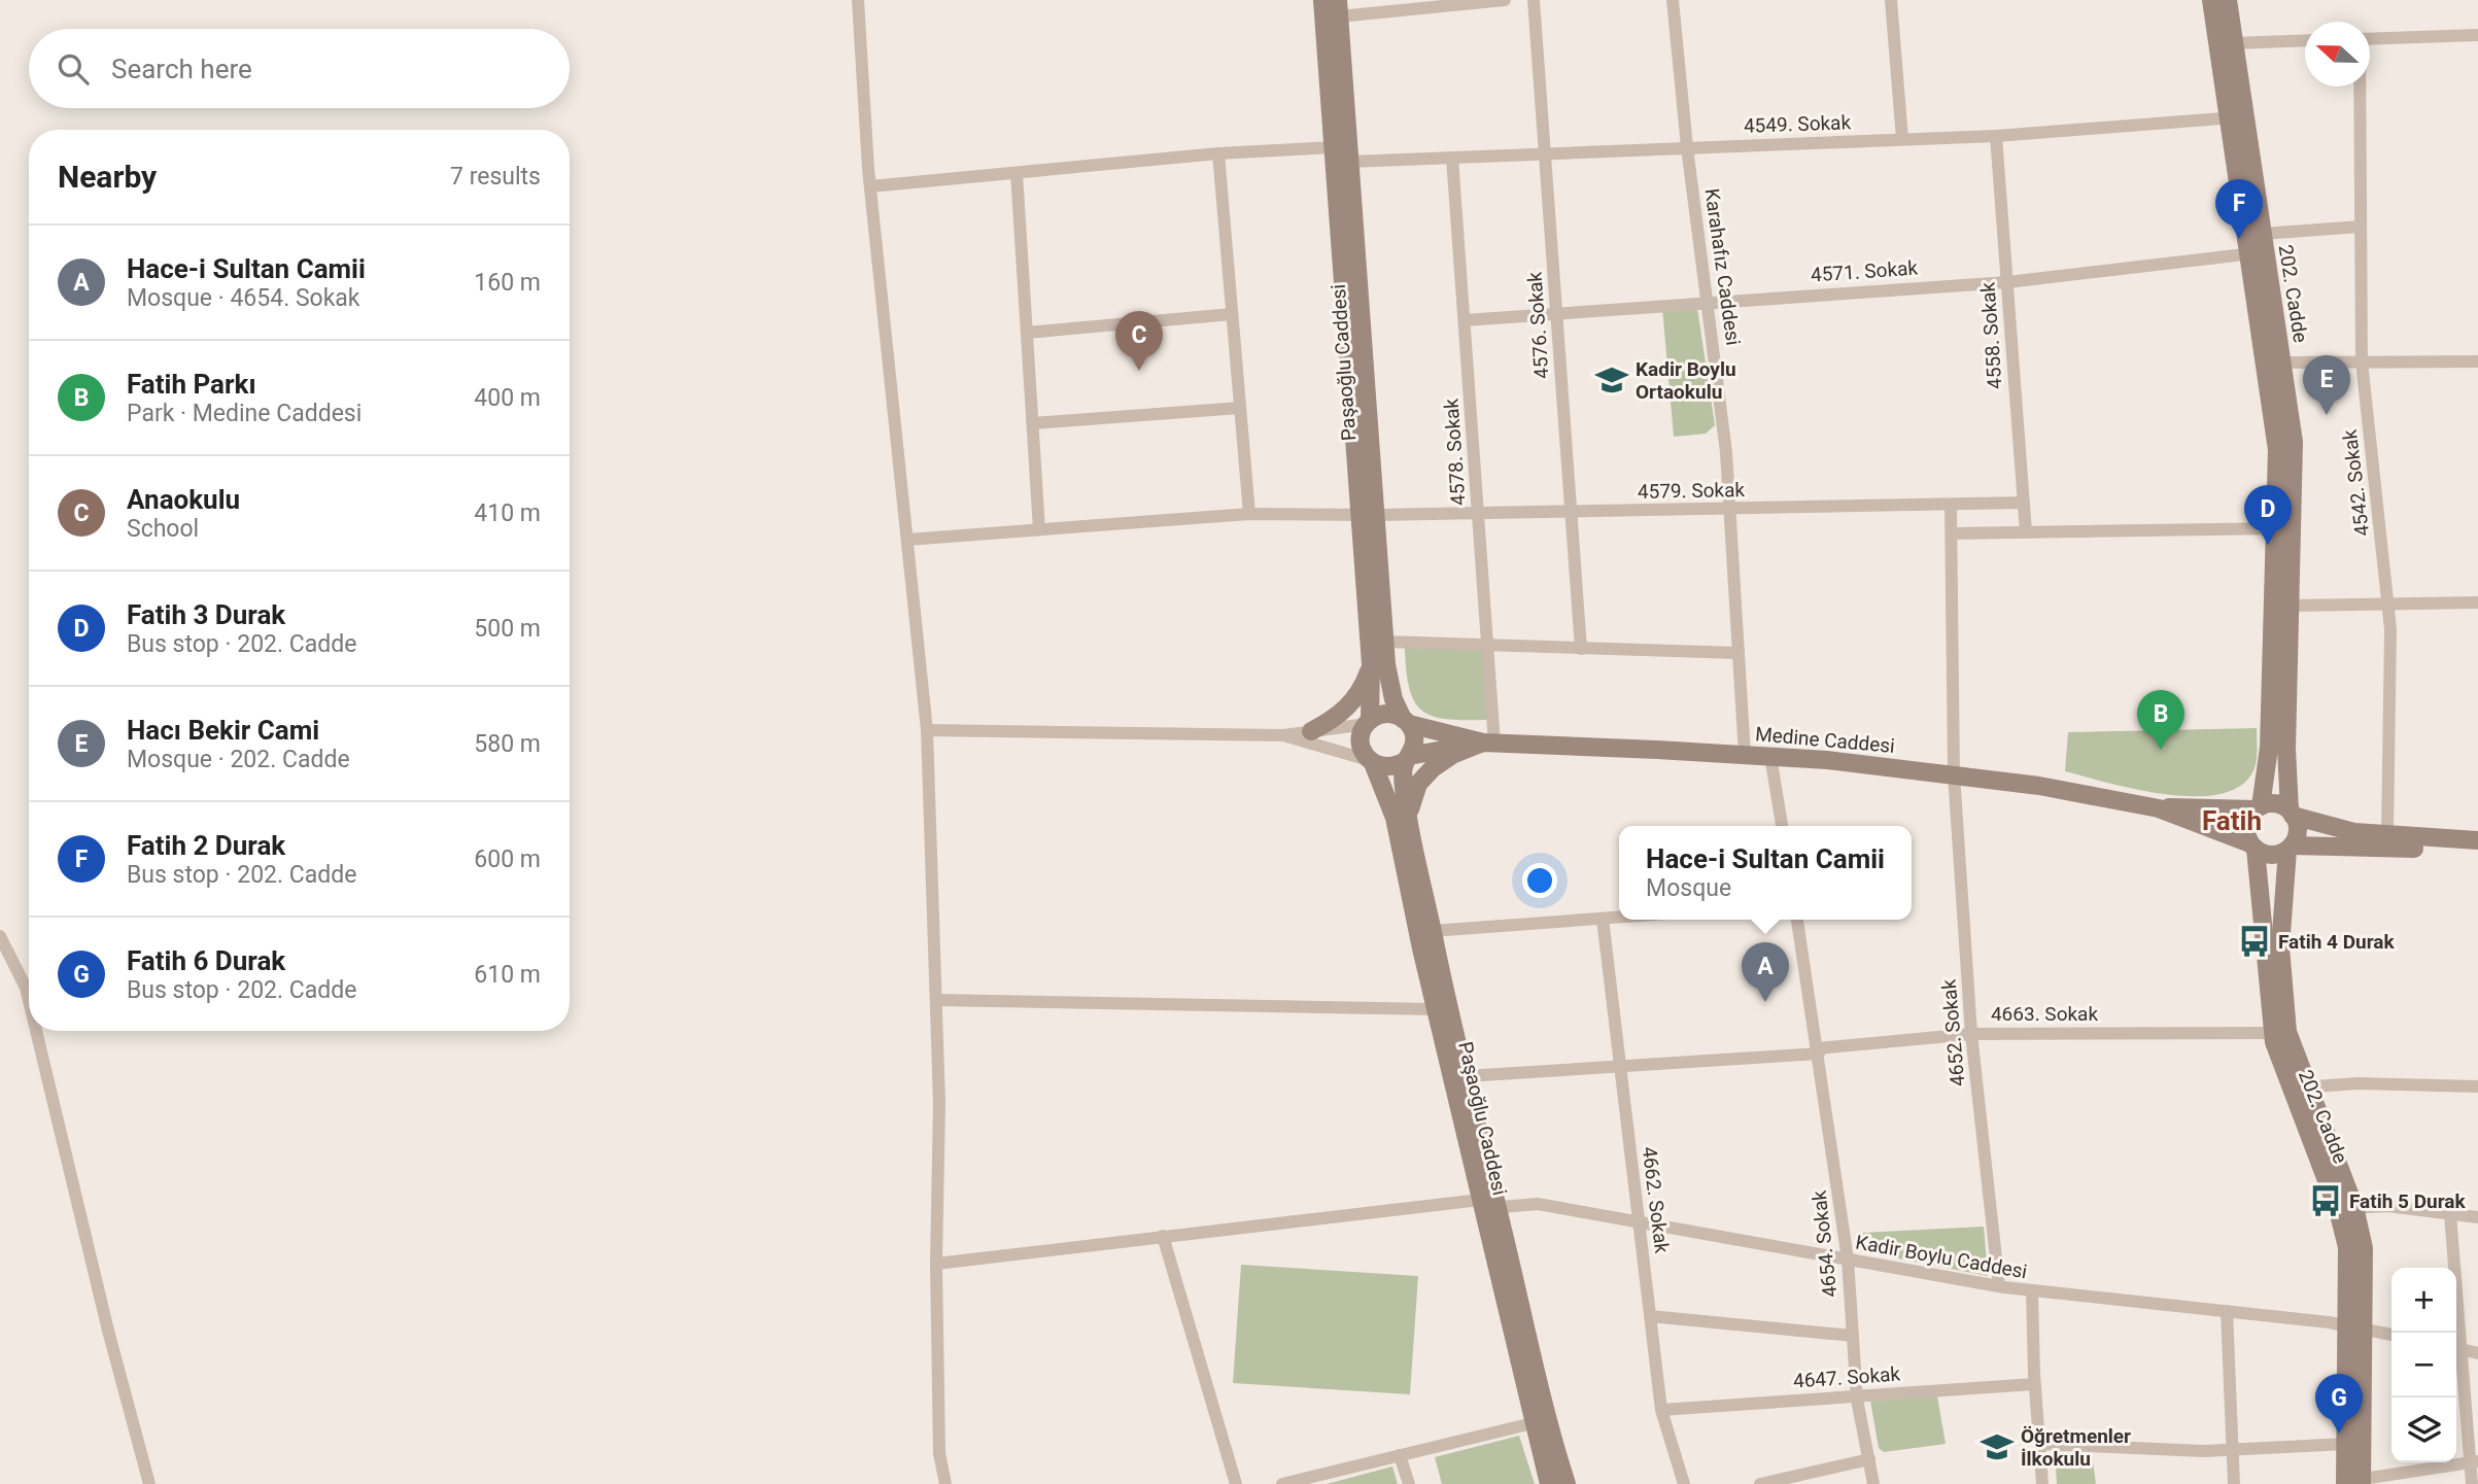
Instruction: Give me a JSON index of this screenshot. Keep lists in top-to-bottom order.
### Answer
{
  "streets": {
    "street": [
      "4549. Sokak",
      "Karahafız Caddesi",
      "4571. Sokak",
      "202. Cadde",
      "4576. Sokak",
      "4558. Sokak",
      "Paşaoğlu Caddesi",
      "4578. Sokak",
      "4542. Sokak",
      "4579. Sokak",
      "Medine Caddesi",
      "4663. Sokak",
      "4652. Sokak",
      "4662. Sokak",
      "4654. Sokak",
      "Kadir Boylu Caddesi",
      "4647. Sokak"
    ]
  },
  "crossings": [
    ["4549. Sokak", "Karahafız Caddesi"],
    ["4549. Sokak", "202. Cadde"],
    ["4549. Sokak", "4576. Sokak"],
    ["4549. Sokak", "4558. Sokak"],
    ["4549. Sokak", "Paşaoğlu Caddesi"],
    ["4549. Sokak", "4578. Sokak"],
    ["Karahafız Caddesi", "4571. Sokak"],
    ["Karahafız Caddesi", "4579. Sokak"],
    ["Karahafız Caddesi", "Medine Caddesi"],
    ["4571. Sokak", "202. Cadde"],
    ["4571. Sokak", "4576. Sokak"],
    ["4571. Sokak", "4558. Sokak"],
    ["4571. Sokak", "4578. Sokak"],
    ["4571. Sokak", "4542. Sokak"],
    ["202. Cadde", "Medine Caddesi"],
    ["202. Cadde", "4663. Sokak"],
    ["202. Cadde", "Kadir Boylu Caddesi"],
    ["4576. Sokak", "4579. Sokak"],
    ["4558. Sokak", "4579. Sokak"],
    ["Paşaoğlu Caddesi", "4579. Sokak"],
    ["Paşaoğlu Caddesi", "Medine Caddesi"],
    ["Paşaoğlu Caddesi", "4663. Sokak"],
    ["Paşaoğlu Caddesi", "Kadir Boylu Caddesi"],
    ["4578. Sokak", "4579. Sokak"],
    ["4578. Sokak", "Medine Caddesi"],
    ["4579. Sokak", "4652. Sokak"],
    ["Medine Caddesi", "4652. Sokak"],
    ["4663. Sokak", "4652. Sokak"],
    ["4663. Sokak", "4662. Sokak"],
    ["4663. Sokak", "4654. Sokak"],
    ["4652. Sokak", "Kadir Boylu Caddesi"],
    ["4662. Sokak", "Kadir Boylu Caddesi"],
    ["4662. Sokak", "4647. Sokak"],
    ["4654. Sokak", "Kadir Boylu Caddesi"],
    ["4654. Sokak", "4647. Sokak"]
  ],
  "districts": ["Fatih"],
  "places": {
    "school or university": ["Kadir Boylu Ortaokulu", "Öğretmenler İlkokulu"],
    "bus stop": ["Fatih 4 Durak", "Fatih 5 Durak"]
  },
  "north": "left",
  "page": {
    "search": "Search here",
    "heading": ["Nearby", "7 results"],
    "pins": [
      "F",
      "C",
      "E",
      "D",
      "B",
      "A",
      "G"
    ],
    "list": [
      {
        "mark": "A",
        "name": "Hace-i Sultan Camii",
        "note": "Mosque · 4654. Sokak",
        "value": "160 m"
      },
      {
        "mark": "B",
        "name": "Fatih Parkı",
        "note": "Park · Medine Caddesi",
        "value": "400 m"
      },
      {
        "mark": "C",
        "name": "Anaokulu",
        "note": "School",
        "value": "410 m"
      },
      {
        "mark": "D",
        "name": "Fatih 3 Durak",
        "note": "Bus stop · 202. Cadde",
        "value": "500 m"
      },
      {
        "mark": "E",
        "name": "Hacı Bekir Cami",
        "note": "Mosque · 202. Cadde",
        "value": "580 m"
      },
      {
        "mark": "F",
        "name": "Fatih 2 Durak",
        "note": "Bus stop · 202. Cadde",
        "value": "600 m"
      },
      {
        "mark": "G",
        "name": "Fatih 6 Durak",
        "note": "Bus stop · 202. Cadde",
        "value": "610 m"
      }
    ],
    "popup": ["Hace-i Sultan Camii", "Mosque"],
    "map_buttons": ["+", "−"]
  }
}
